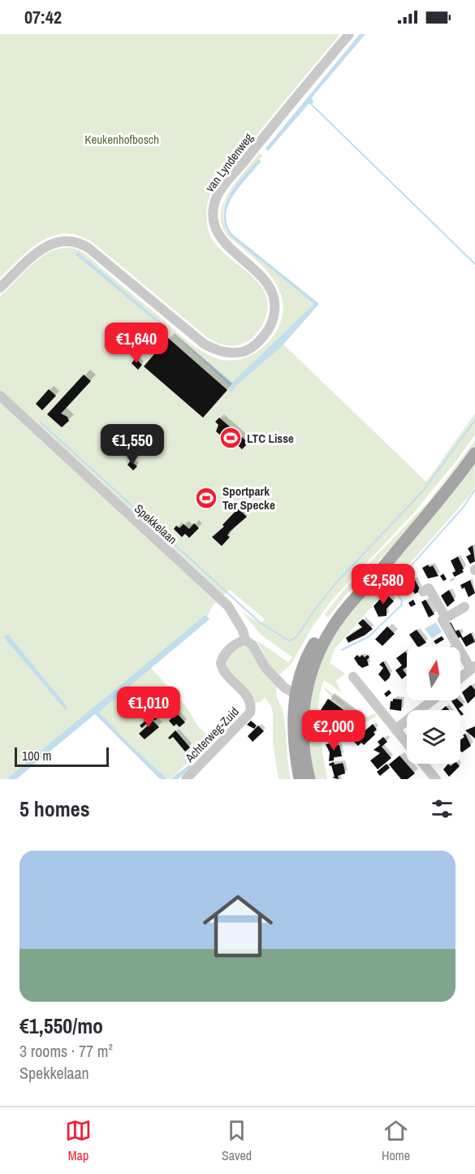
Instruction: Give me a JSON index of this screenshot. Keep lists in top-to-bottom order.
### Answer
{
  "streets": {
    "street": ["van Lyndenweg", "Spekkelaan", "Achterweg-Zuid"]
  },
  "crossings": [
    ["Spekkelaan", "Achterweg-Zuid"]
  ],
  "parks": ["Keukenhofbosch"],
  "places": {
    "sports": ["LTC Lisse", "Sportpark Ter Specke"]
  },
  "scale_bar": "100 m",
  "north": "top",
  "page": {
    "status": "07:42",
    "price": [
      "€1,640",
      "€1,550",
      "€2,580",
      "€1,010",
      "€2,000"
    ],
    "scale": "100 m",
    "heading": "5 homes",
    "list": [
      {
        "name": "€1,550/mo",
        "note": "3 rooms · 77 m² · Spekkelaan"
      }
    ],
    "tabs": ["Map", "Saved", "Home"]
  }
}
